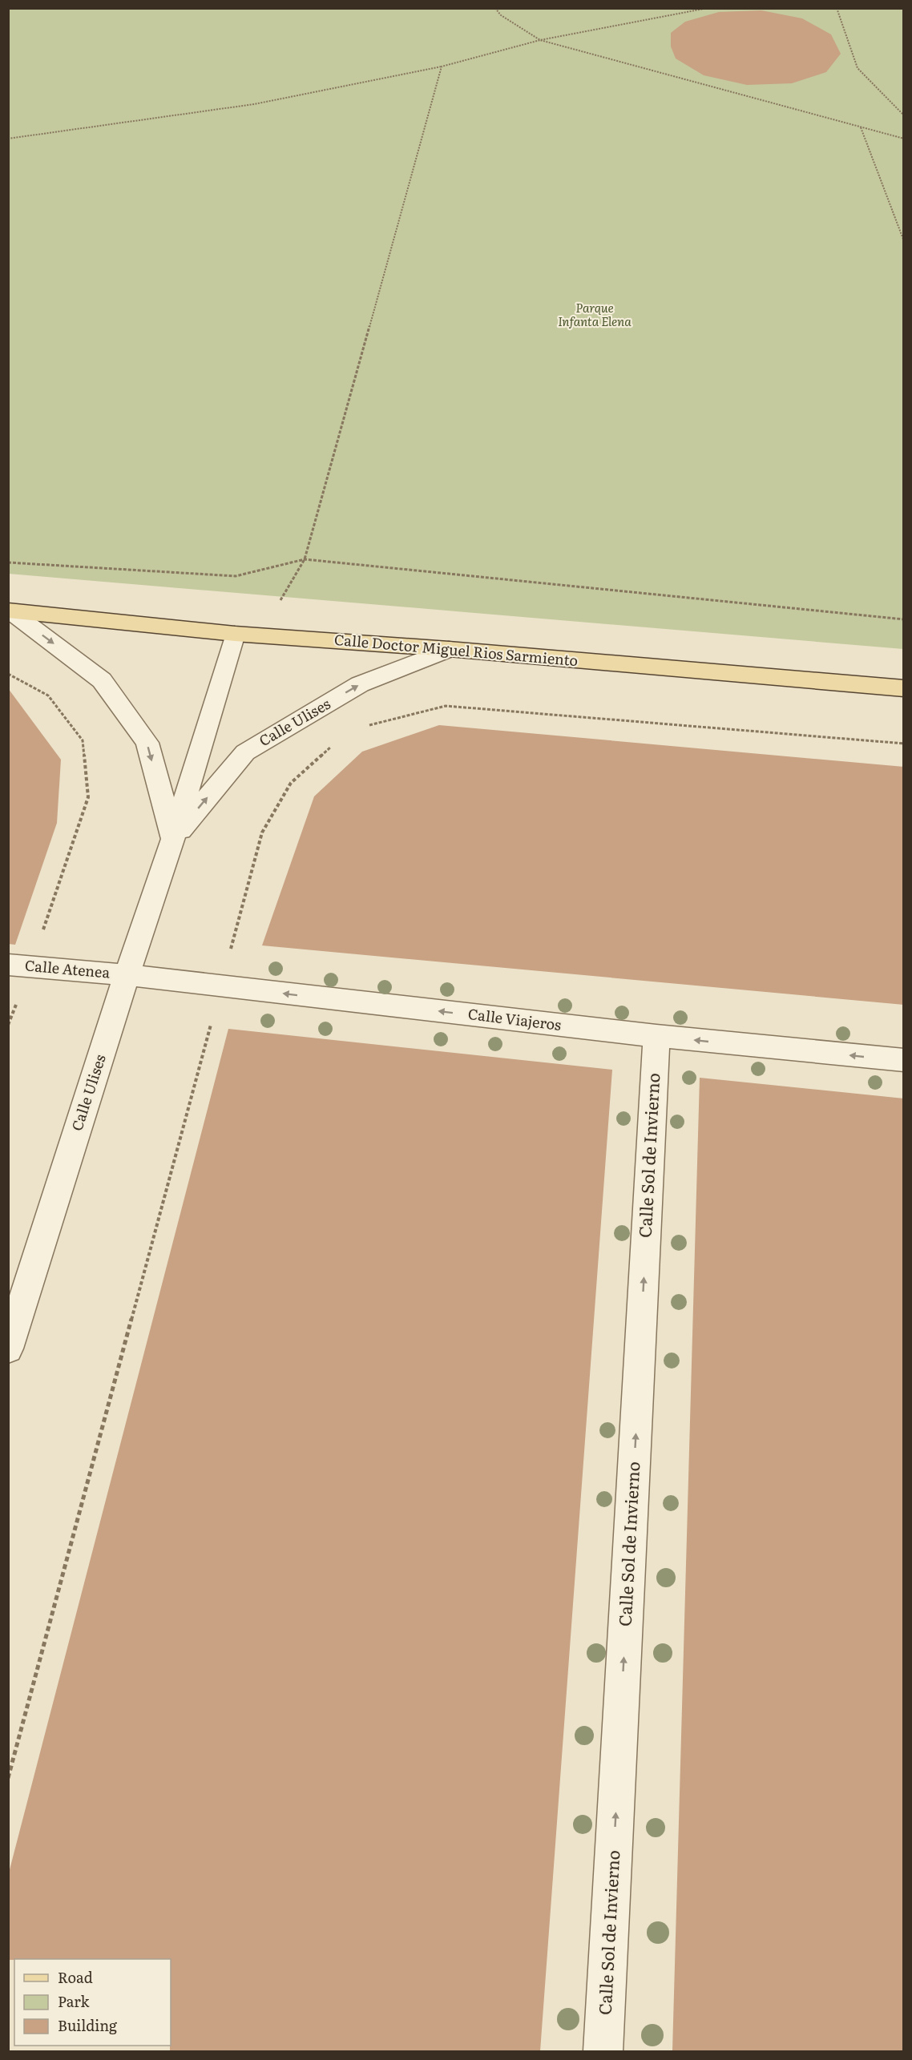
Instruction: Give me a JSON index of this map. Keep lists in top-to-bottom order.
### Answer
{
  "streets": {
    "main road": ["Calle Doctor Miguel Rios Sarmiento"],
    "street": [
      "Calle Ulises",
      "Calle Atenea",
      "Calle Viajeros",
      "Calle Sol de Invierno"
    ]
  },
  "crossings": [
    ["Calle Doctor Miguel Rios Sarmiento", "Calle Ulises"],
    ["Calle Ulises", "Calle Atenea"],
    ["Calle Ulises", "Calle Viajeros"],
    ["Calle Atenea", "Calle Viajeros"],
    ["Calle Viajeros", "Calle Sol de Invierno"]
  ],
  "one_way": ["Calle Viajeros", "Calle Sol de Invierno"],
  "parks": ["Parque Infanta Elena"],
  "legend": ["Road", "Park", "Building"]
}
